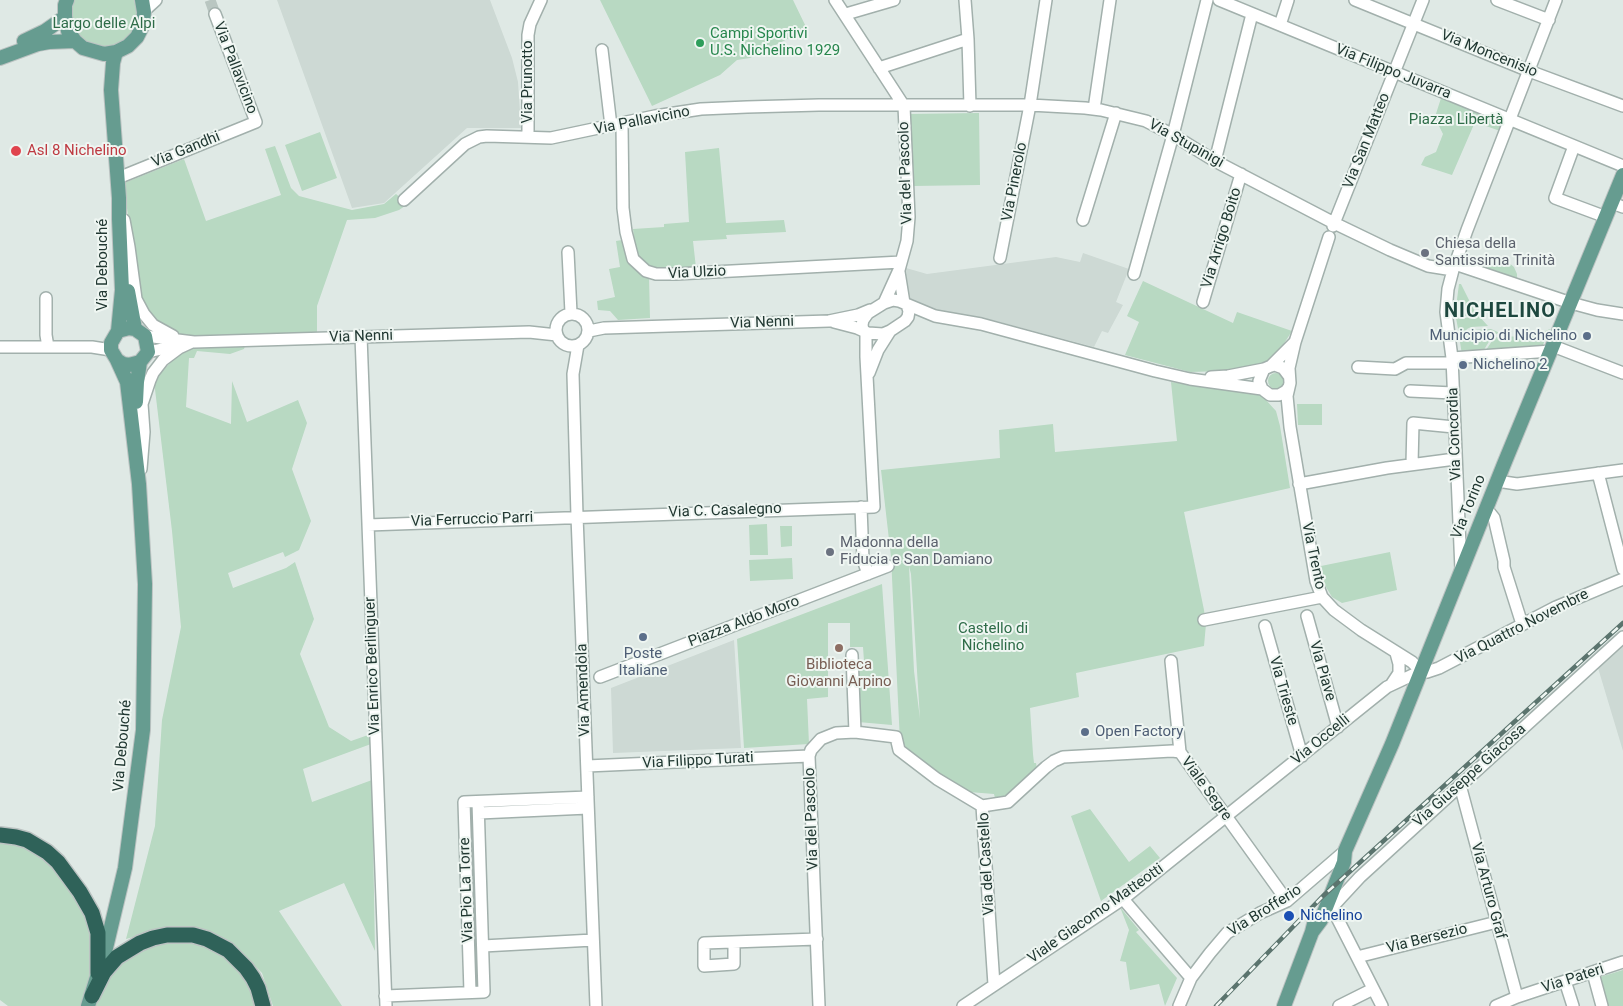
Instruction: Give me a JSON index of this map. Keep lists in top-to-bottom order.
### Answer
{
  "streets": {
    "main road": ["Via Debouché", "Via Torino"],
    "street": [
      "Via Moncenisio",
      "Via Pallavicino",
      "Via Filippo Juvarra",
      "Via Prunotto",
      "Via San Matteo",
      "Via Stupinigi",
      "Via Gandhi",
      "Via del Pascolo",
      "Via Pinerolo",
      "Via Arrigo Boito",
      "Via Ulzio",
      "Via Nenni",
      "Via Concordia",
      "Via C. Casalegno",
      "Via Ferruccio Parri",
      "Via Trento",
      "Piazza Aldo Moro",
      "Via Quattro Novembre",
      "Via Enrico Berlinguer",
      "Via Piave",
      "Via Amendola",
      "Via Trieste",
      "Via Occelli",
      "Via Filippo Turati",
      "Via Giuseppe Giacosa",
      "Viale Segre",
      "Via del Castello",
      "Via Pio La Torre",
      "Via Arturo Graf",
      "Via Brofferio",
      "Viale Giacomo Matteotti",
      "Via Bersezio",
      "Via Pateri"
    ]
  },
  "crossings": [
    ["Via Moncenisio", "Via San Matteo"],
    ["Via Moncenisio", "Via Concordia"],
    ["Via Pallavicino", "Via Prunotto"],
    ["Via Pallavicino", "Via Stupinigi"],
    ["Via Pallavicino", "Via Gandhi"],
    ["Via Pallavicino", "Via del Pascolo"],
    ["Via Pallavicino", "Via Ulzio"],
    ["Via Filippo Juvarra", "Via San Matteo"],
    ["Via Filippo Juvarra", "Via Concordia"],
    ["Via San Matteo", "Via Stupinigi"],
    ["Via San Matteo", "Via Trento"],
    ["Via Stupinigi", "Via del Pascolo"],
    ["Via Stupinigi", "Via Pinerolo"],
    ["Via Stupinigi", "Via Arrigo Boito"],
    ["Via Stupinigi", "Via Concordia"],
    ["Via Stupinigi", "Via Torino"],
    ["Via Gandhi", "Via Debouché"],
    ["Via del Pascolo", "Via Ulzio"],
    ["Via del Pascolo", "Via Nenni"],
    ["Via del Pascolo", "Via Filippo Turati"],
    ["Via del Pascolo", "Via del Castello"],
    ["Via Debouché", "Via Nenni"],
    ["Via Nenni", "Via Enrico Berlinguer"],
    ["Via Nenni", "Via Amendola"],
    ["Via Concordia", "Via Torino"],
    ["Via Torino", "Via Trento"],
    ["Via Torino", "Via Quattro Novembre"],
    ["Via Torino", "Via Occelli"],
    ["Via Torino", "Via Giuseppe Giacosa"],
    ["Via Torino", "Via Brofferio"],
    ["Via C. Casalegno", "Via Ferruccio Parri"],
    ["Via C. Casalegno", "Via Amendola"],
    ["Via Ferruccio Parri", "Via Enrico Berlinguer"],
    ["Via Ferruccio Parri", "Via Amendola"],
    ["Via Trento", "Via Quattro Novembre"],
    ["Via Trento", "Via Occelli"],
    ["Via Quattro Novembre", "Via Occelli"],
    ["Via Enrico Berlinguer", "Via Pio La Torre"],
    ["Via Piave", "Via Occelli"],
    ["Via Amendola", "Via Filippo Turati"],
    ["Via Amendola", "Via Pio La Torre"],
    ["Via Trieste", "Via Occelli"],
    ["Via Occelli", "Viale Segre"],
    ["Via Occelli", "Viale Giacomo Matteotti"],
    ["Via Giuseppe Giacosa", "Via Arturo Graf"],
    ["Viale Segre", "Via del Castello"],
    ["Viale Segre", "Via Brofferio"],
    ["Viale Segre", "Viale Giacomo Matteotti"],
    ["Via del Castello", "Viale Giacomo Matteotti"],
    ["Via Arturo Graf", "Via Bersezio"],
    ["Via Arturo Graf", "Via Pateri"]
  ],
  "districts": ["NICHELINO"],
  "parks": ["Largo delle Alpi", "Piazza Libertà", "Castello di Nichelino"],
  "places": [
    "Campi Sportivi U.S. Nichelino 1929",
    "Asl 8 Nichelino",
    "Chiesa della Santissima Trinità",
    "Municipio di Nichelino",
    "Nichelino 2",
    "Madonna della Fiducia e San Damiano",
    "Poste Italiane",
    "Biblioteca Giovanni Arpino",
    "Open Factory",
    "Nichelino"
  ]
}
